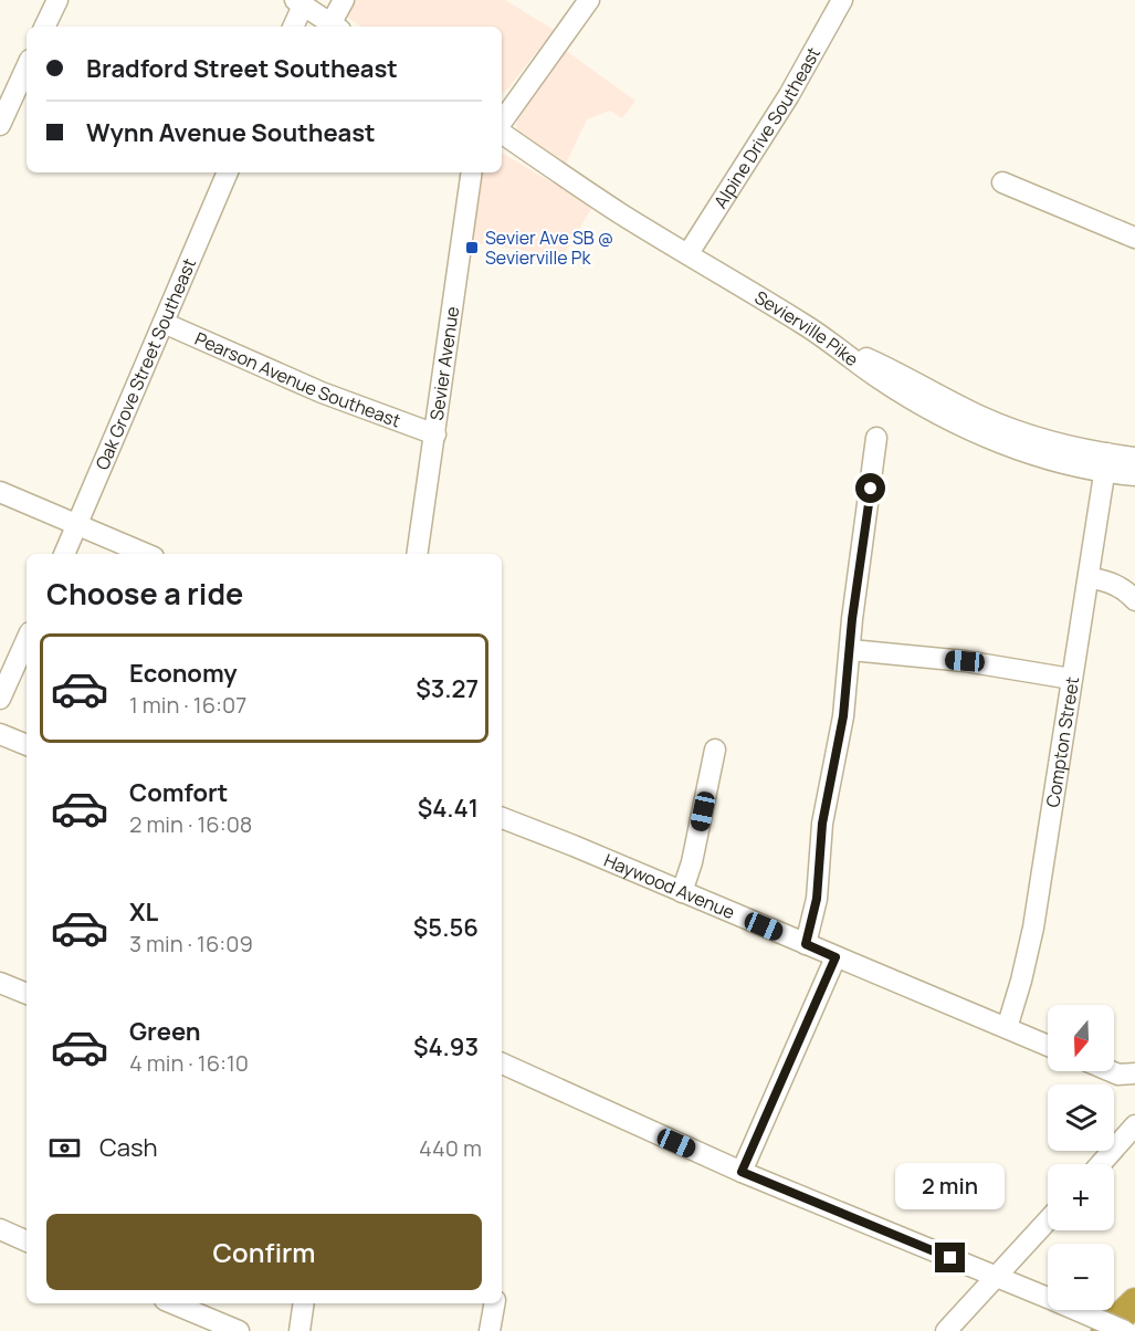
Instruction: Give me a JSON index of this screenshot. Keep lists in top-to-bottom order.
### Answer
{
  "streets": {
    "street": [
      "Alpine Drive Southeast",
      "Sevierville Pike",
      "Oak Grove Street Southeast",
      "Sevier Avenue",
      "Pearson Avenue Southeast",
      "Compton Street",
      "Haywood Avenue"
    ]
  },
  "crossings": [
    ["Alpine Drive Southeast", "Sevierville Pike"],
    ["Sevierville Pike", "Compton Street"],
    ["Oak Grove Street Southeast", "Pearson Avenue Southeast"],
    ["Sevier Avenue", "Pearson Avenue Southeast"],
    ["Compton Street", "Haywood Avenue"]
  ],
  "places": {
    "transit": ["Sevier Ave SB @ Sevierville Pk"]
  },
  "north": "bottom",
  "page": {
    "banner": ["Bradford Street Southeast", "Wynn Avenue Southeast"],
    "heading": "Choose a ride",
    "list": [
      {
        "name": "Economy",
        "note": "1 min · 16:07",
        "value": "$3.27"
      },
      {
        "name": "Comfort",
        "note": "2 min · 16:08",
        "value": "$4.41"
      },
      {
        "name": "XL",
        "note": "3 min · 16:09",
        "value": "$5.56"
      },
      {
        "name": "Green",
        "note": "4 min · 16:10",
        "value": "$4.93"
      }
    ],
    "map_buttons": ["+", "−"],
    "pay": ["Cash", "440 m"],
    "bubble": "2 min",
    "buttons": "Confirm"
  }
}
